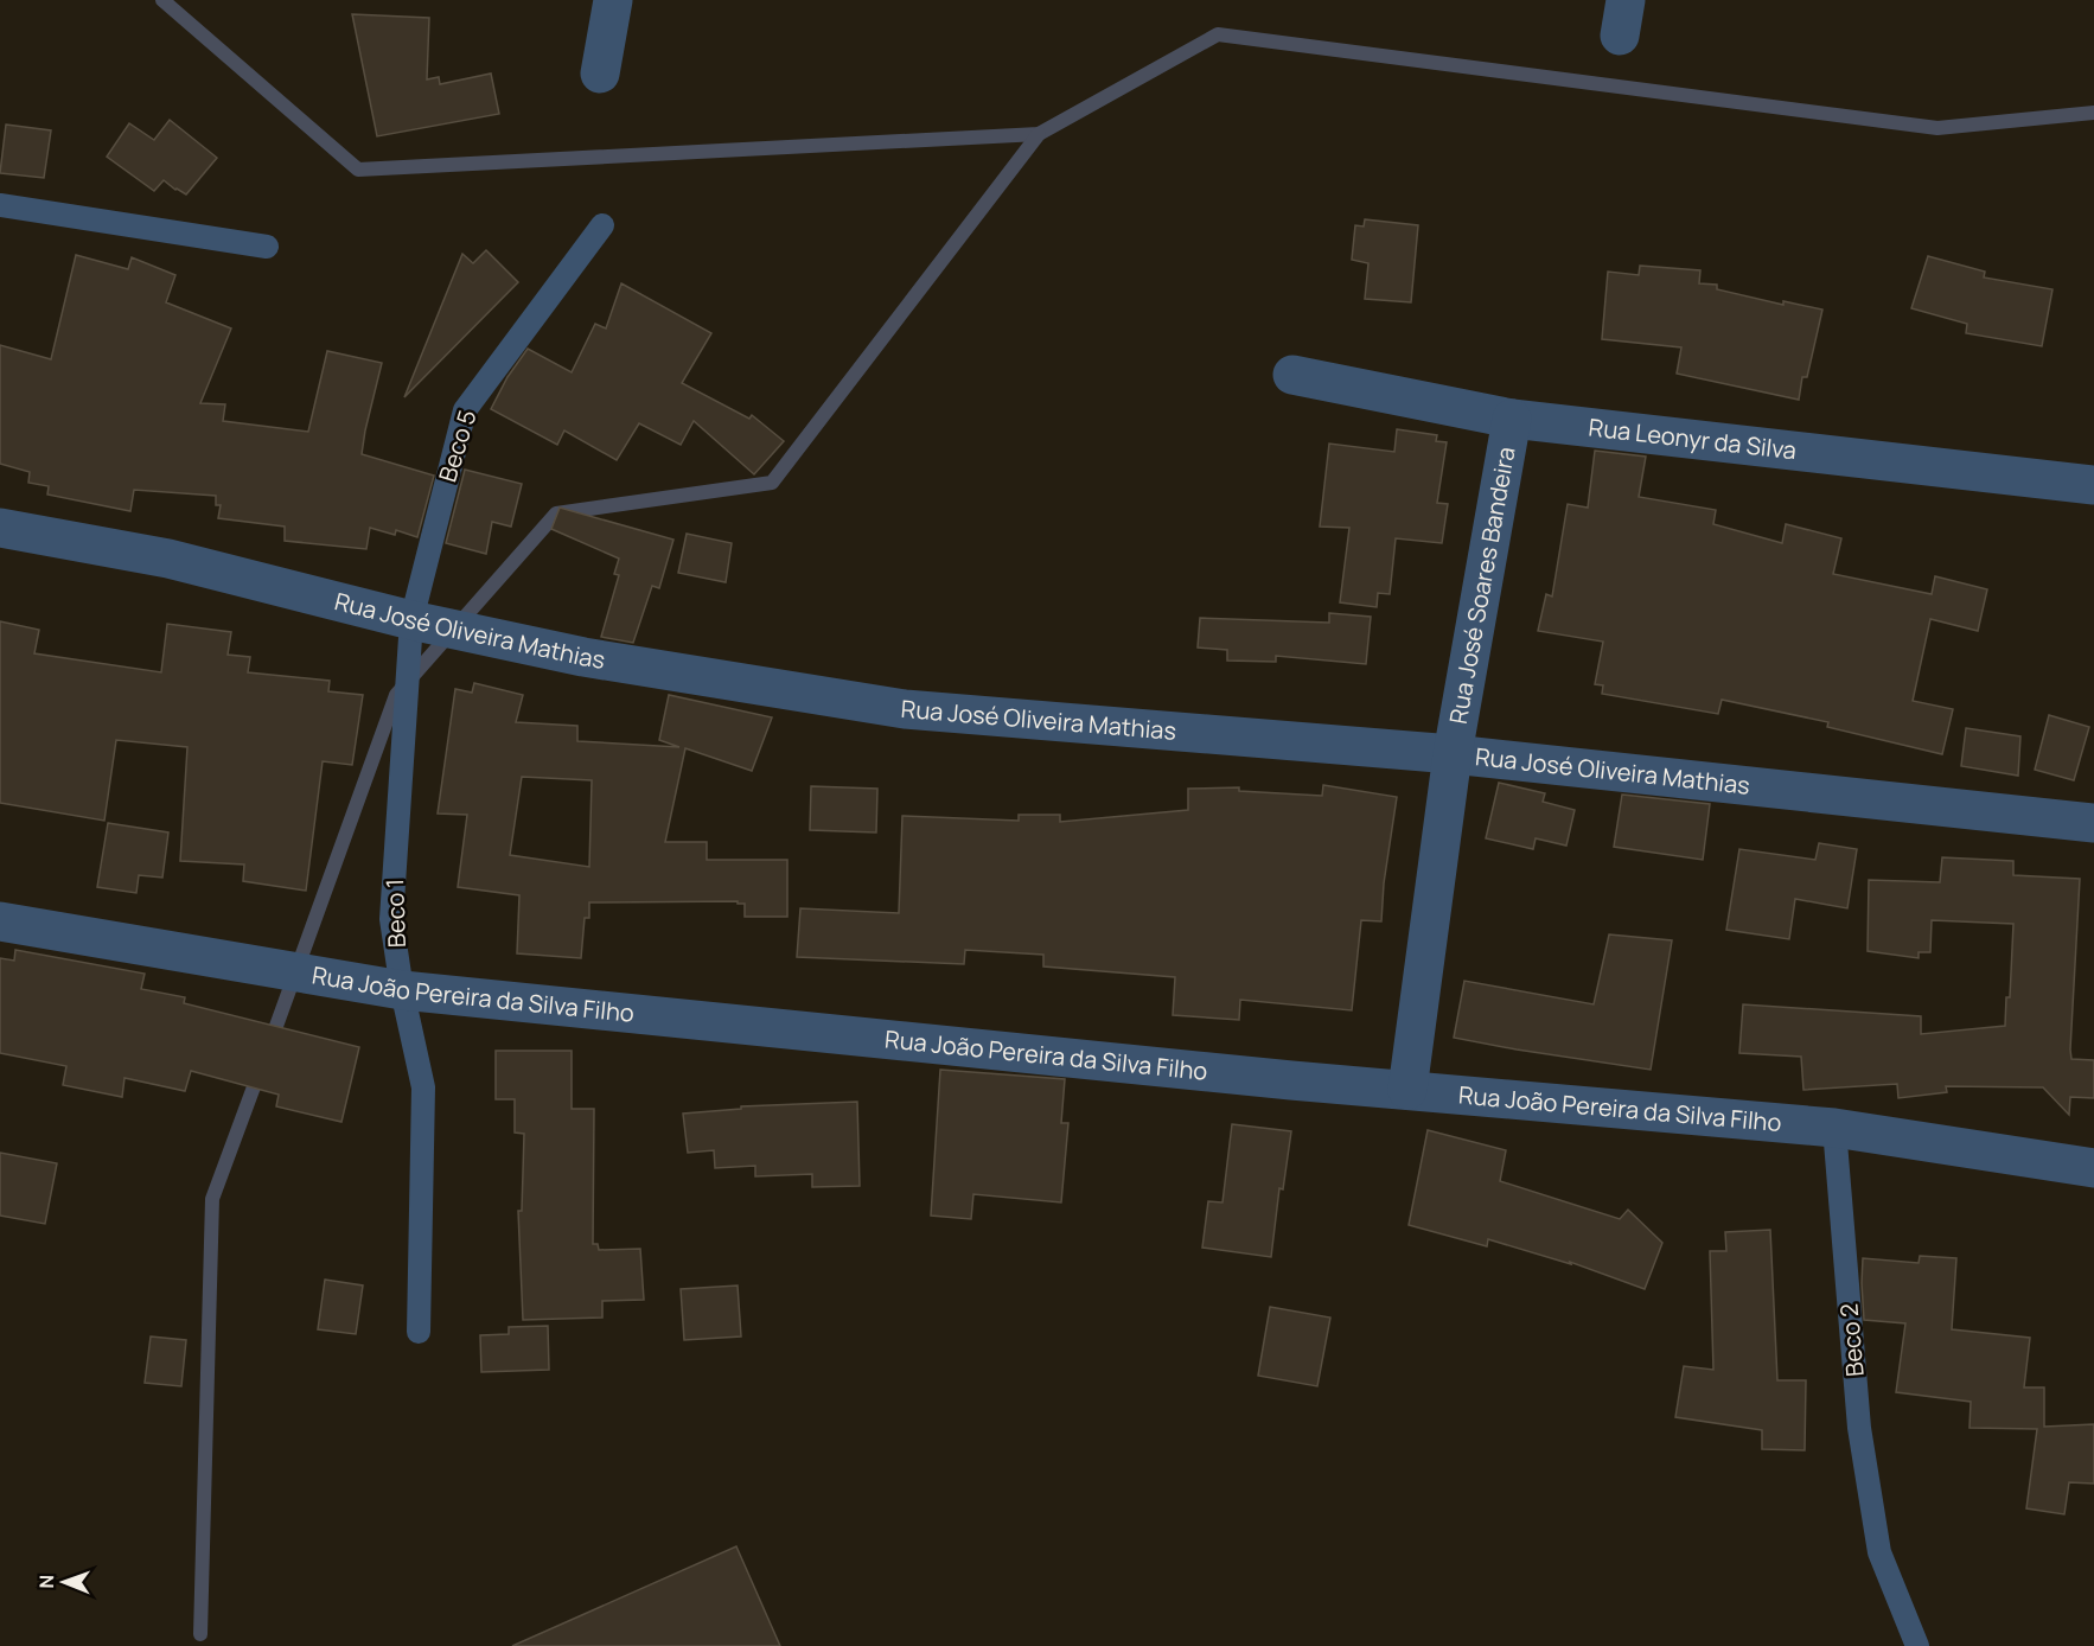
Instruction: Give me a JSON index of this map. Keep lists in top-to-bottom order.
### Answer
{
  "streets": {
    "street": [
      "Rua Leonyr da Silva",
      "Rua José Soares Bandeira",
      "Rua José Oliveira Mathias",
      "Rua João Pereira da Silva Filho"
    ],
    "lane": ["Beco 5", "Beco 1", "Beco 2"]
  },
  "crossings": [
    ["Rua Leonyr da Silva", "Rua José Soares Bandeira"],
    ["Beco 5", "Rua José Oliveira Mathias"],
    ["Beco 5", "Beco 1"],
    ["Rua José Soares Bandeira", "Rua José Oliveira Mathias"],
    ["Rua José Soares Bandeira", "Rua João Pereira da Silva Filho"],
    ["Rua José Oliveira Mathias", "Beco 1"],
    ["Beco 1", "Rua João Pereira da Silva Filho"],
    ["Rua João Pereira da Silva Filho", "Beco 2"]
  ],
  "north": "left"
}
